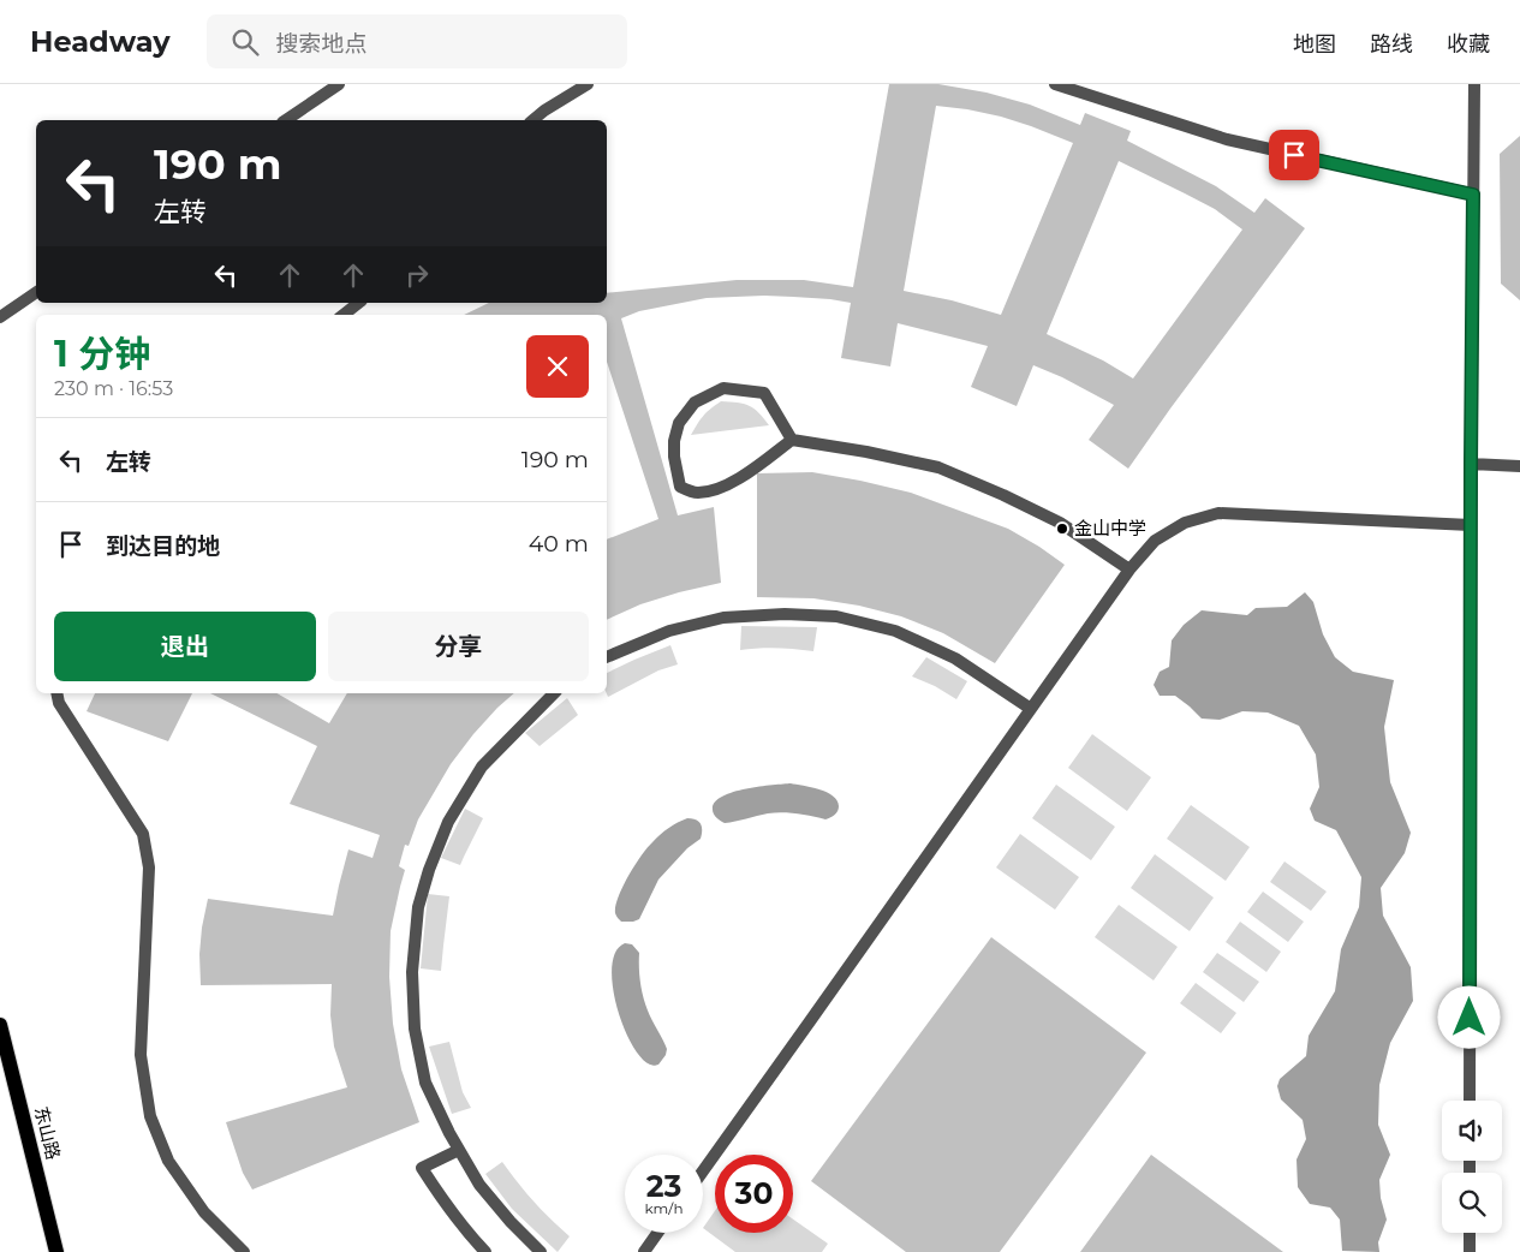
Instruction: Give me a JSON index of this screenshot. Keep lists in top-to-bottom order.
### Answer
{
  "streets": {
    "main road": ["东山路"]
  },
  "places": ["金山中学"],
  "page": {
    "header": "Headway",
    "search": "搜索地点",
    "nav": ["地图", "路线", "收藏"],
    "turn": ["190 m", "左转"],
    "heading": ["1 分钟", "230 m · 16:53"],
    "list": [
      {
        "name": "左转",
        "value": "190 m"
      },
      {
        "name": "到达目的地",
        "value": "40 m"
      }
    ],
    "buttons": ["退出", "分享"],
    "speed": "23 km/h",
    "limit": "30"
  }
}
